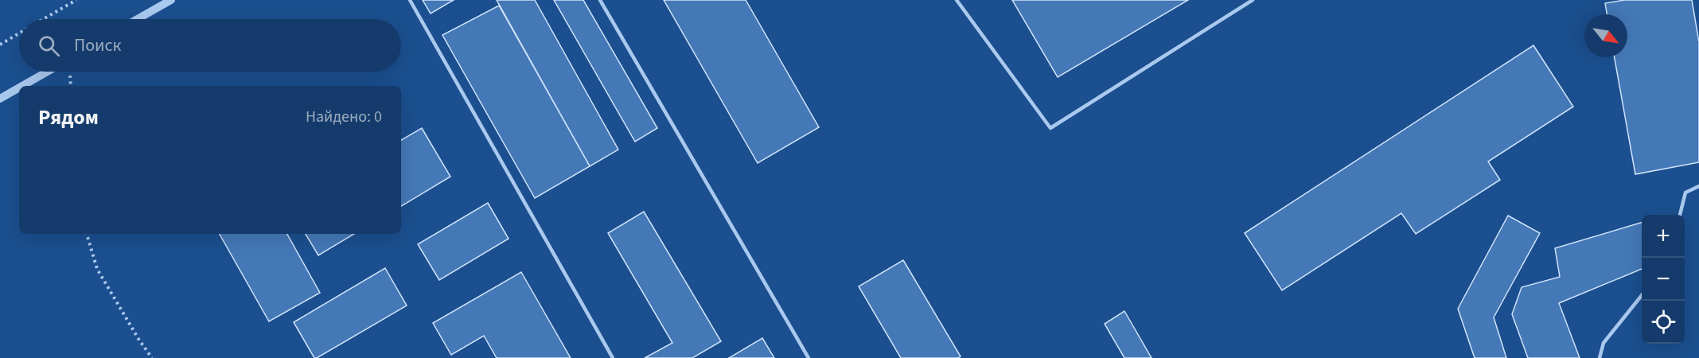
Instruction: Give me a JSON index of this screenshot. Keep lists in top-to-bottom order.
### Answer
{
  "north": "bottom right",
  "page": {
    "search": "Поиск",
    "heading": ["Рядом", "Найдено: 0"],
    "map_buttons": ["+", "−"]
  }
}
